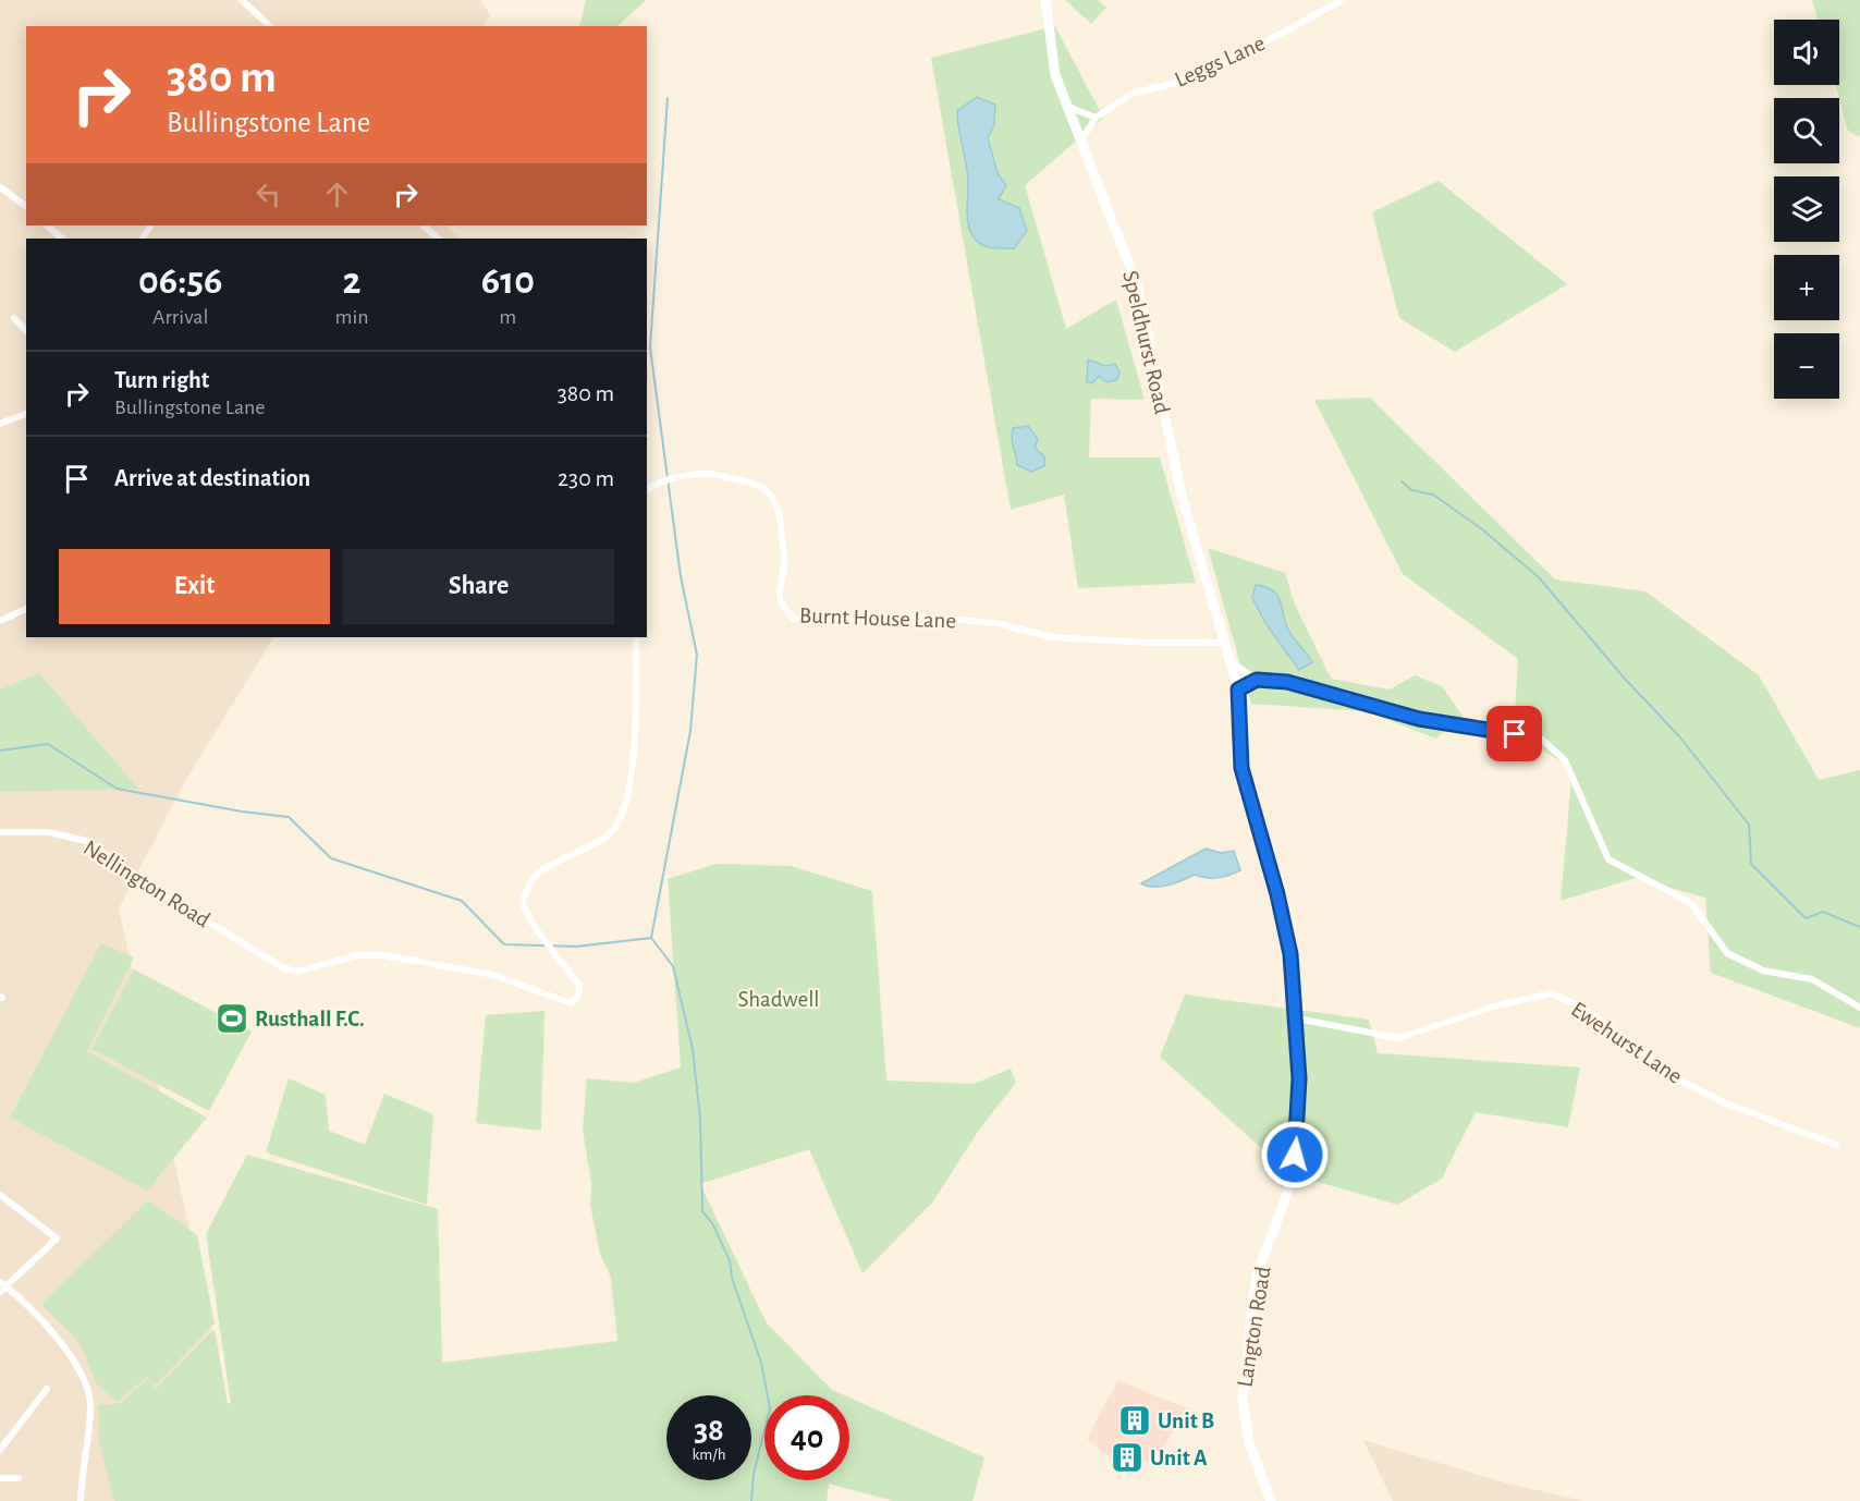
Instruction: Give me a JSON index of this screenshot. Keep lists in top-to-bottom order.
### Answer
{
  "streets": {
    "street": [
      "Leggs Lane",
      "Speldhurst Road",
      "Burnt House Lane",
      "Nellington Road",
      "Ewehurst Lane",
      "Langton Road"
    ]
  },
  "crossings": [
    ["Leggs Lane", "Speldhurst Road"],
    ["Speldhurst Road", "Burnt House Lane"],
    ["Speldhurst Road", "Langton Road"],
    ["Ewehurst Lane", "Langton Road"]
  ],
  "parks": ["Shadwell"],
  "places": {
    "sports": ["Rusthall F.C."],
    "building": ["Unit B", "Unit A"]
  },
  "page": {
    "map_buttons": ["+", "−"],
    "turn": ["380 m", "Bullingstone Lane"],
    "eta": [
      "06:56",
      "Arrival",
      "2",
      "min",
      "610",
      "m"
    ],
    "list": [
      {
        "name": "Turn right",
        "note": "Bullingstone Lane",
        "value": "380 m"
      },
      {
        "name": "Arrive at destination",
        "value": "230 m"
      }
    ],
    "buttons": ["Exit", "Share"],
    "speed": "38 km/h",
    "limit": "40"
  }
}
